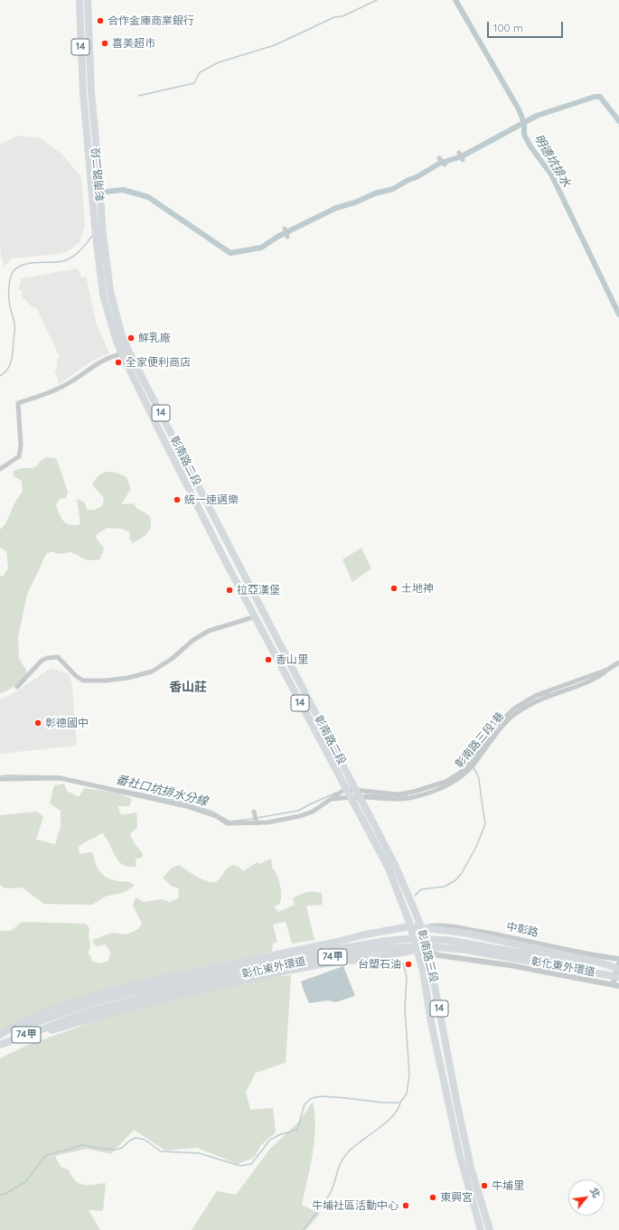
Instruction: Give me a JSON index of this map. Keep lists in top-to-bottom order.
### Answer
{
  "streets": {
    "main road": [
      "14",
      "彰南路二段",
      "彰南路三段",
      "74甲",
      "彰化東外環道"
    ],
    "street": ["彰南路三段1巷", "中彰路"]
  },
  "crossings": [
    ["14", "彰南路二段"],
    ["14", "彰南路三段1巷"],
    ["14", "彰南路三段"],
    ["彰南路二段", "彰南路三段1巷"],
    ["彰南路三段1巷", "彰南路三段"],
    ["中彰路", "彰南路三段"],
    ["彰南路三段", "74甲"],
    ["74甲", "彰化東外環道"]
  ],
  "districts": ["香山莊"],
  "water": ["明德坑排水", "番社口坑排水分線"],
  "places": [
    "合作金庫商業銀行",
    "喜美超市",
    "鮮乳廠",
    "全家便利商店",
    "統一速邁樂",
    "土地神",
    "拉亞漢堡",
    "香山里",
    "彰德國中",
    "台塑石油",
    "牛埔里",
    "東興宮",
    "牛埔社區活動中心"
  ],
  "scale_bar": "100 m",
  "north": "top right"
}
